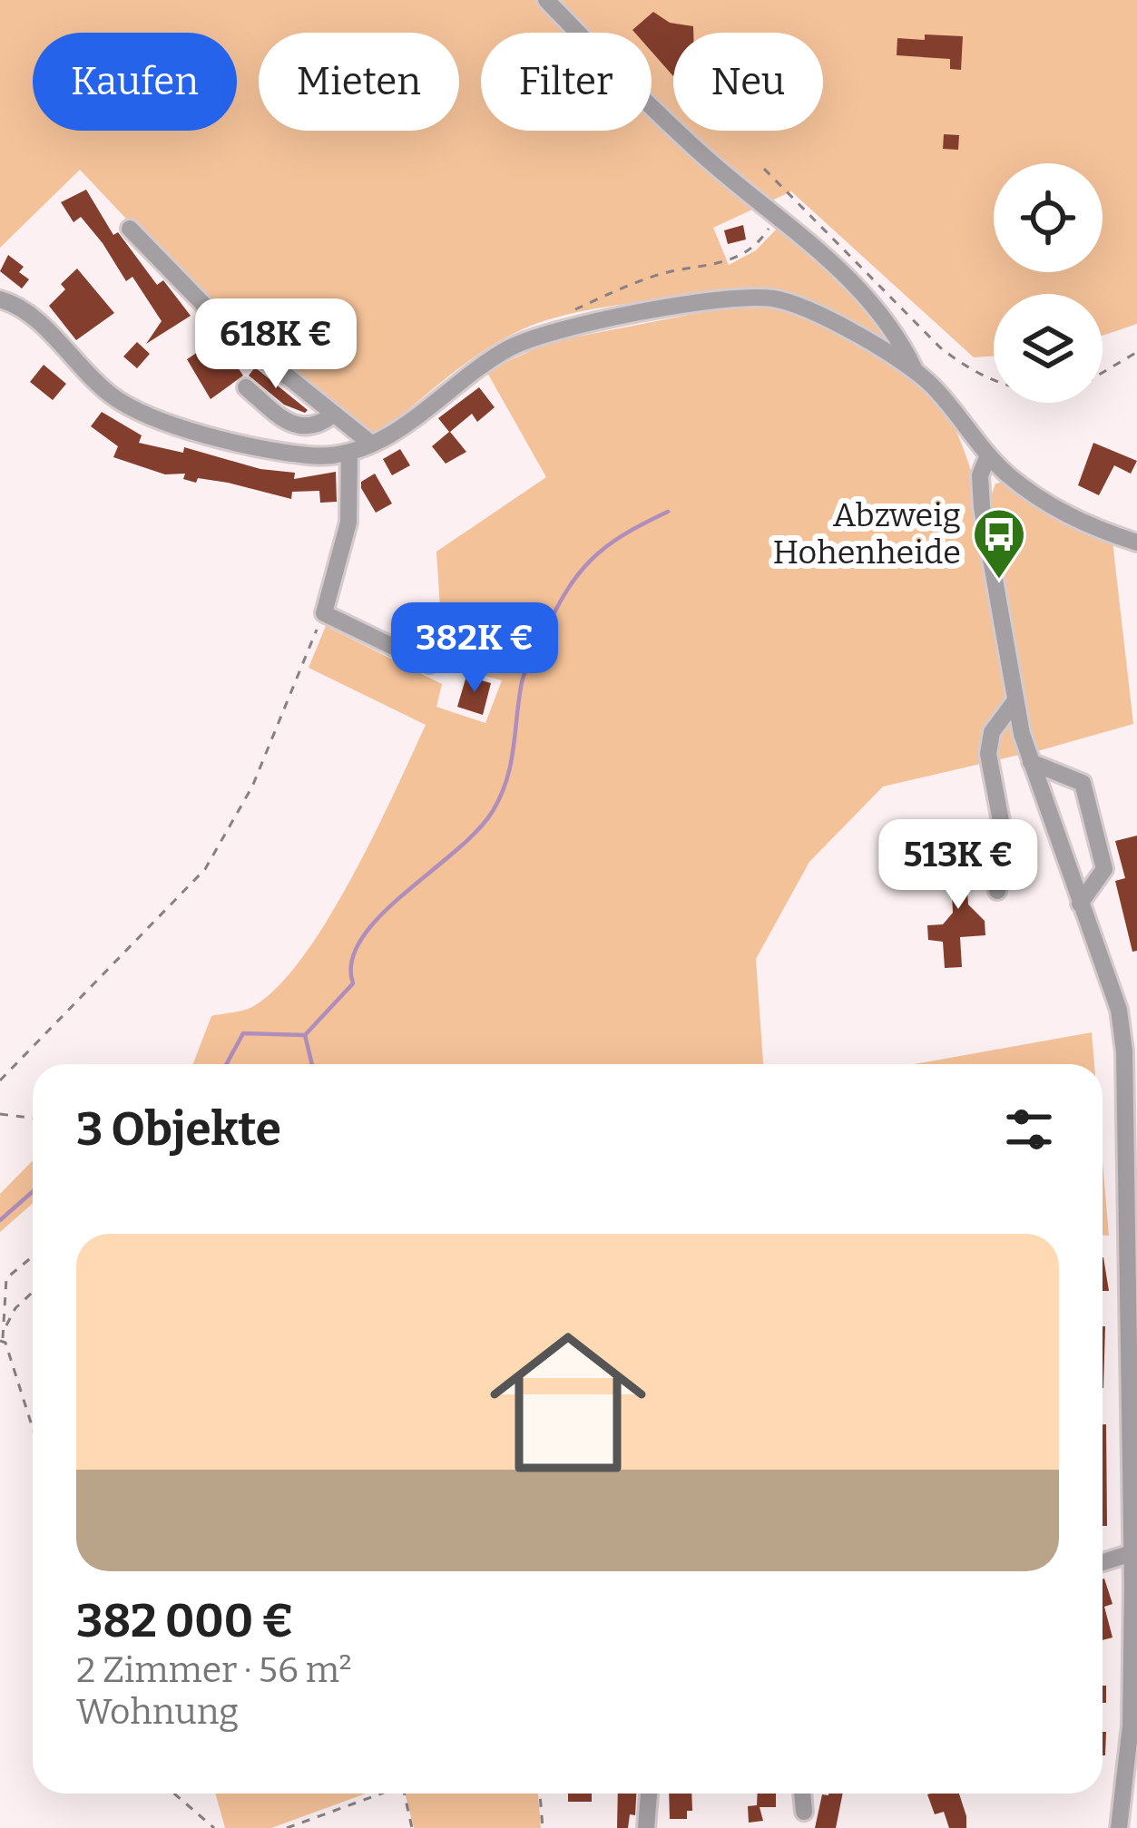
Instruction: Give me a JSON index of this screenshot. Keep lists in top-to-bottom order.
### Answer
{
  "places": {
    "bus stop": ["Abzweig Hohenheide"]
  },
  "page": {
    "chip": [
      "Kaufen",
      "Mieten",
      "Filter",
      "Neu"
    ],
    "price": ["618K €", "382K €", "513K €"],
    "heading": "3 Objekte",
    "list": [
      {
        "name": "382 000 €",
        "note": "2 Zimmer · 56 m² · Wohnung"
      }
    ]
  }
}
